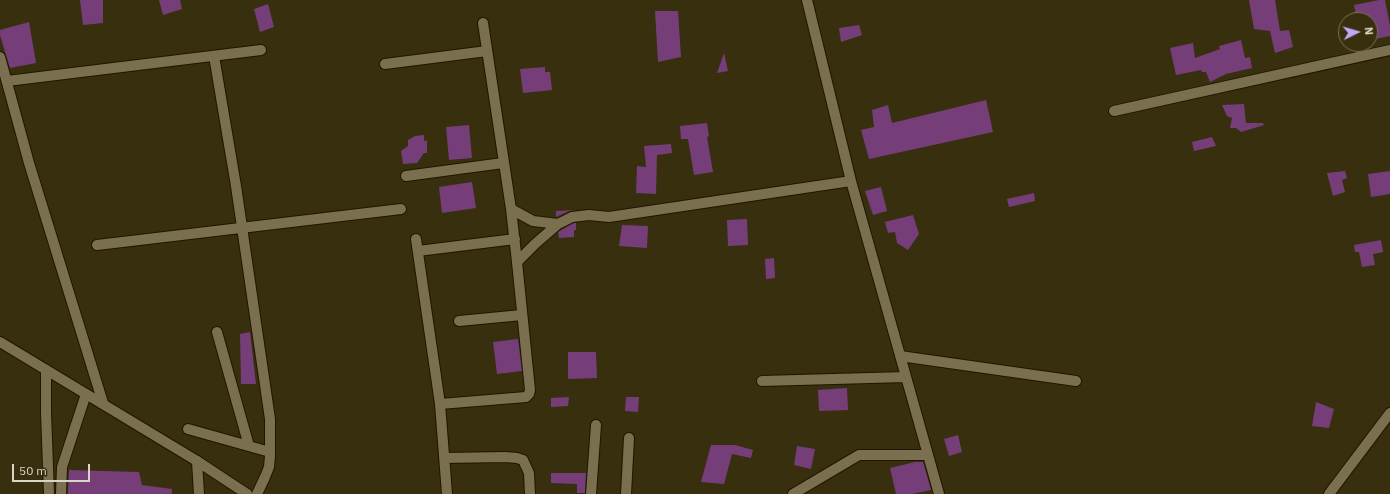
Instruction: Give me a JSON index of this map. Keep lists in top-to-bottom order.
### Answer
{
  "scale_bar": "50 m",
  "north": "right"
}
